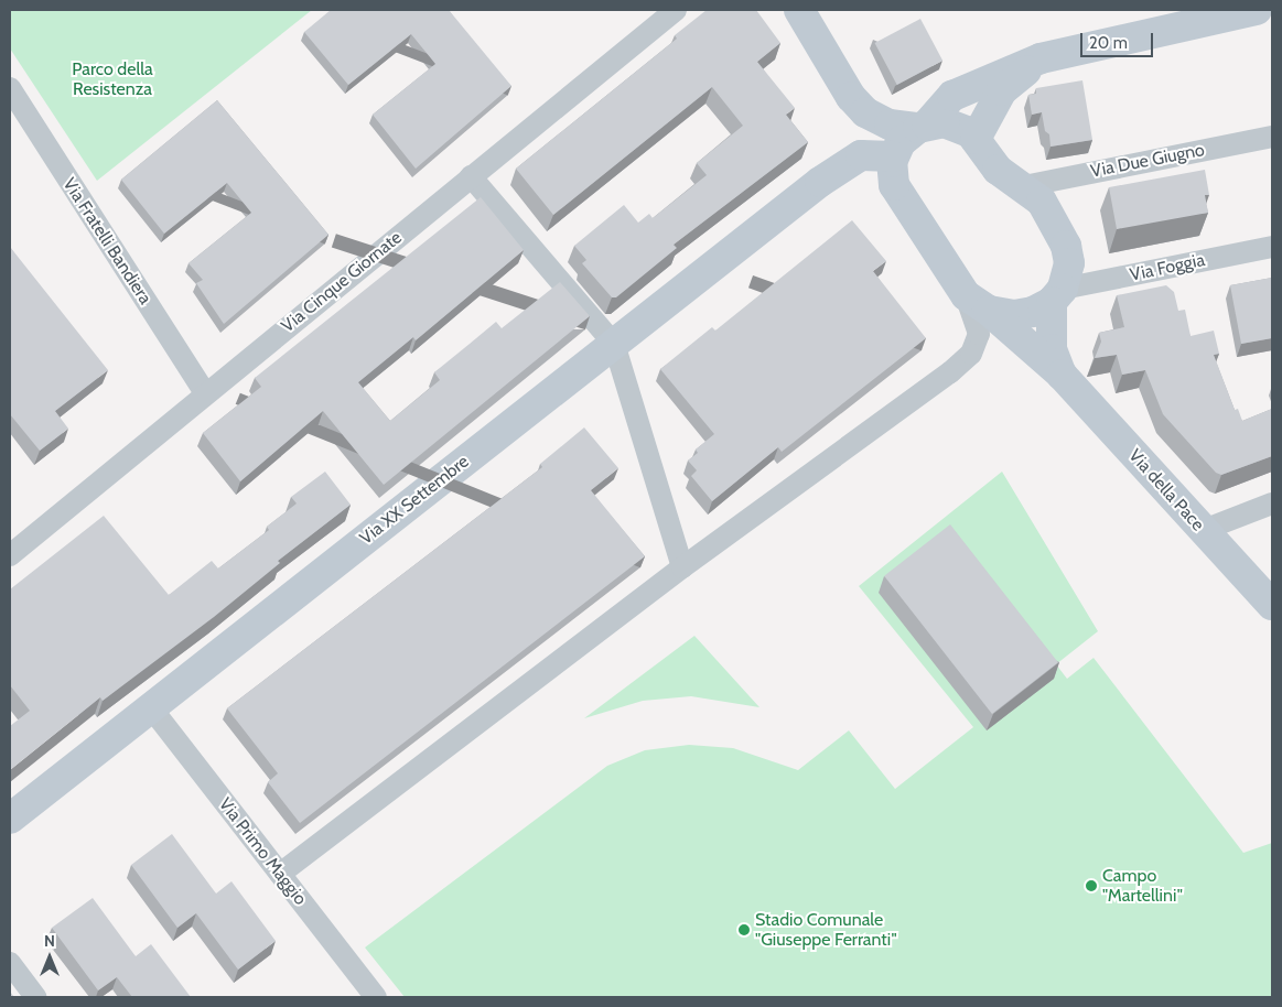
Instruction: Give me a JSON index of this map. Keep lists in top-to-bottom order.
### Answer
{
  "streets": {
    "main road": ["Via della Pace", "Via XX Settembre"],
    "street": [
      "Via Due Giugno",
      "Via Fratelli Bandiera",
      "Via Foggia",
      "Via Cinque Giornate",
      "Via Primo Maggio"
    ]
  },
  "crossings": [
    ["Via Due Giugno", "Via della Pace"],
    ["Via Fratelli Bandiera", "Via Cinque Giornate"],
    ["Via Foggia", "Via della Pace"],
    ["Via della Pace", "Via XX Settembre"],
    ["Via XX Settembre", "Via Primo Maggio"]
  ],
  "parks": ["Parco della Resistenza"],
  "places": ["Campo \"Martellini\"", "Stadio Comunale \"Giuseppe Ferranti\""],
  "scale_bar": "20 m",
  "north": "top"
}
